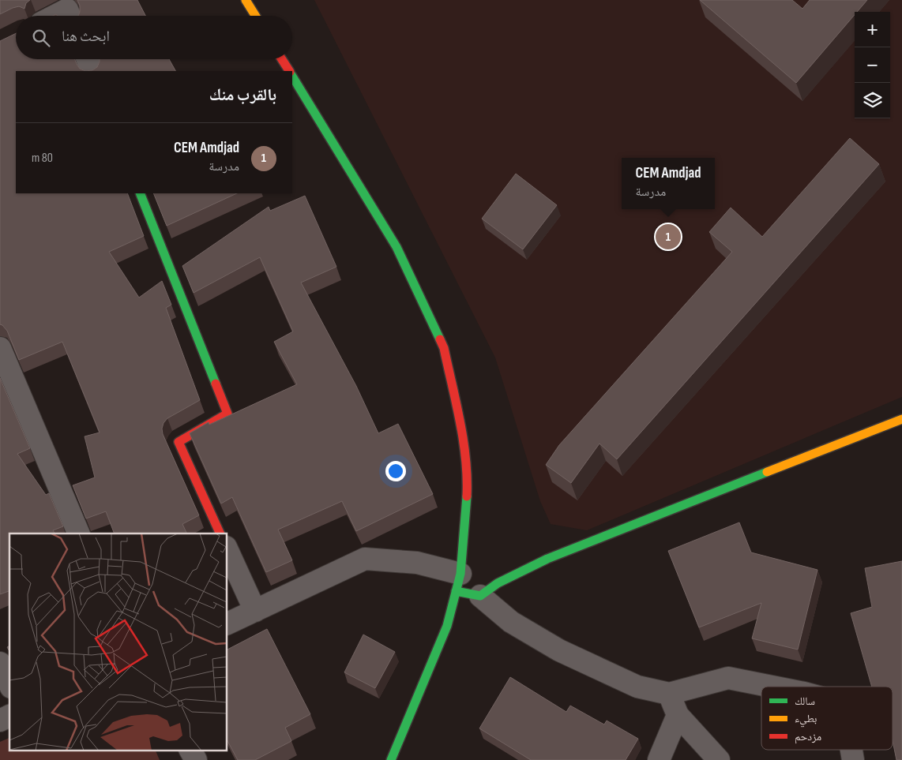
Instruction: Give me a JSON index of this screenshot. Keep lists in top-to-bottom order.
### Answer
{
  "legend": ["سالك", "بطيء", "مزدحم"],
  "page": {
    "map_buttons": ["+", "−"],
    "search": "ابحث هنا",
    "heading": "بالقرب منك",
    "list": [
      {
        "mark": "1",
        "name": "CEM Amdjad",
        "note": "مدرسة",
        "value": "80 m"
      }
    ],
    "popup": ["CEM Amdjad", "مدرسة"],
    "pins": "1"
  }
}
